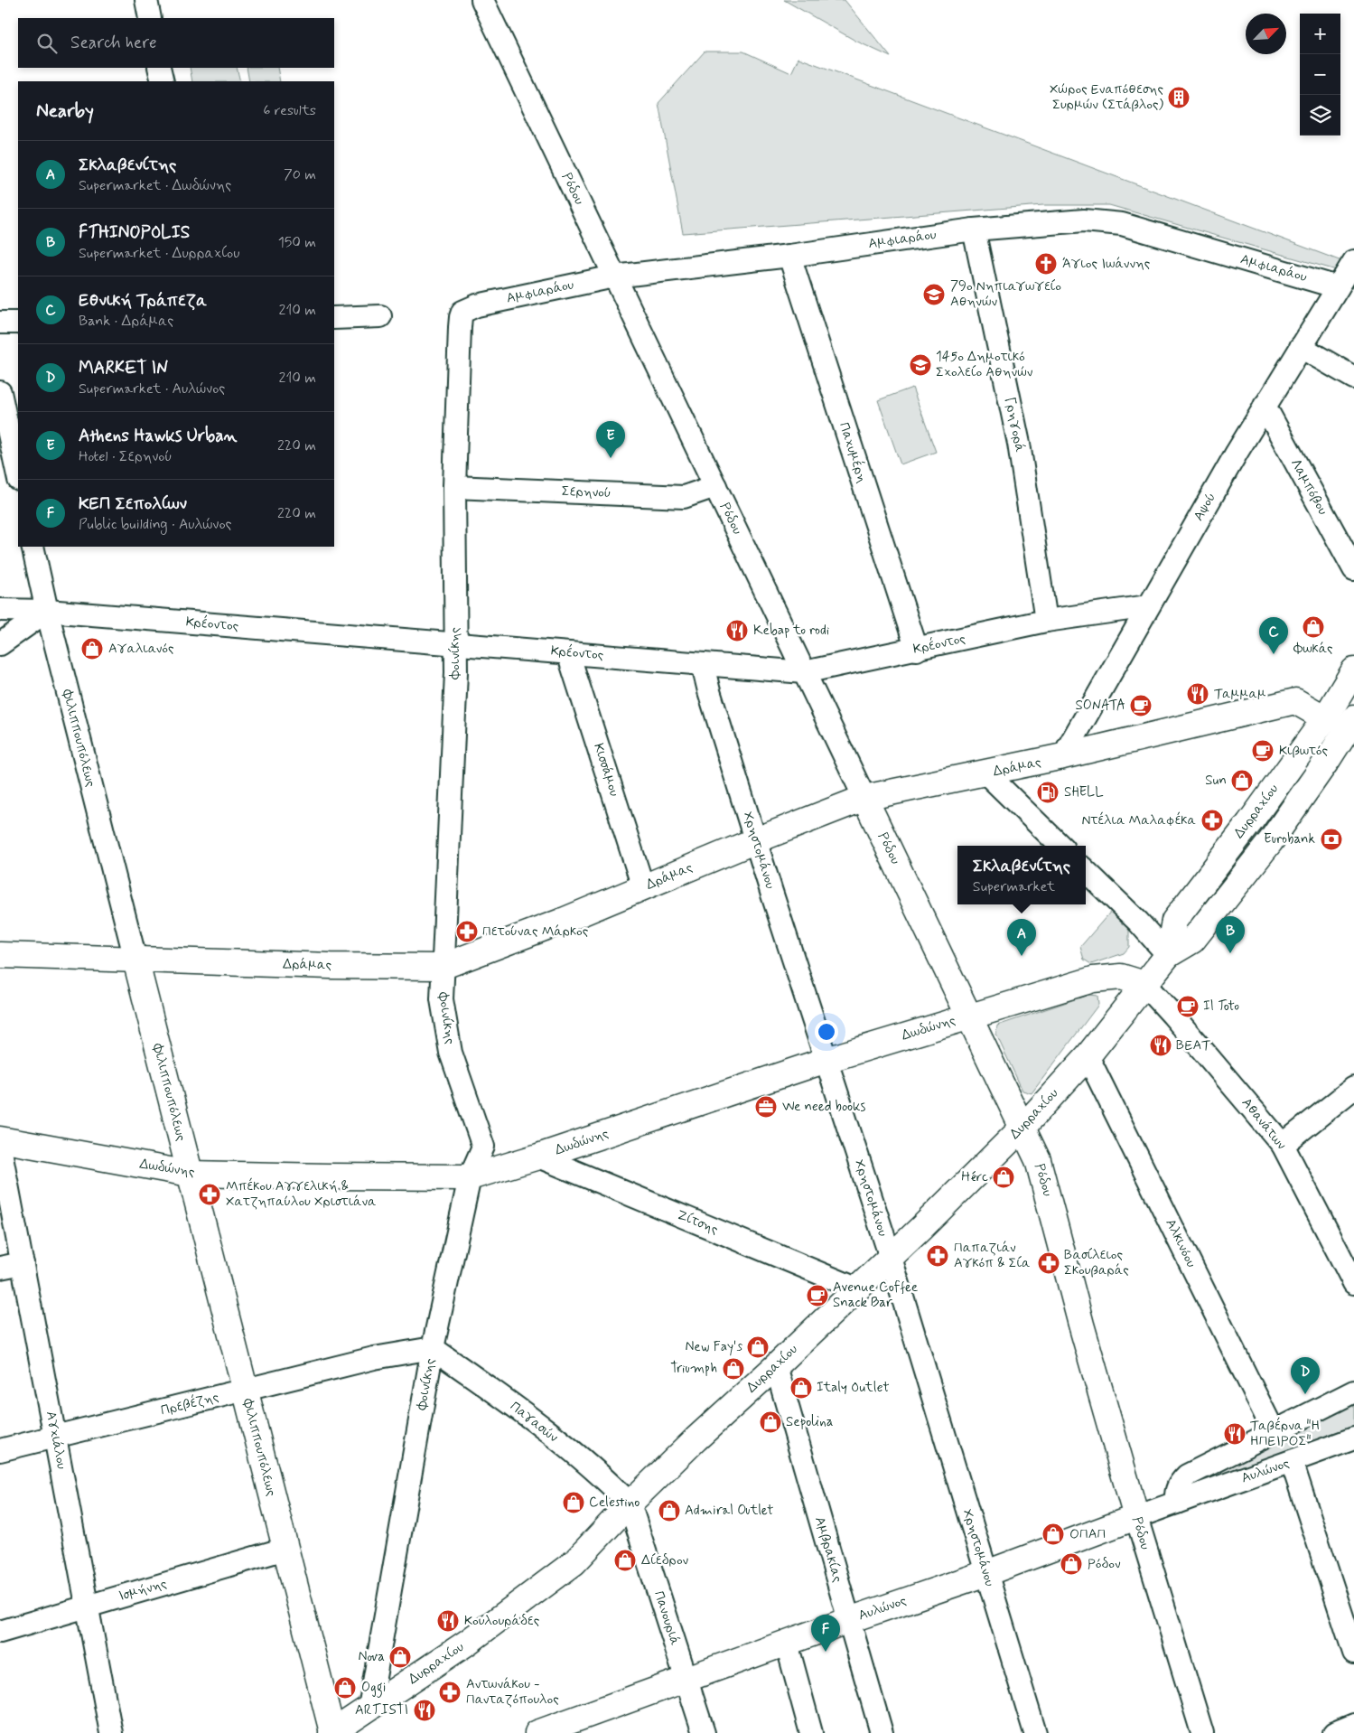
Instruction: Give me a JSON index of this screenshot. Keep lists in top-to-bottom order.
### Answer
{
  "streets": {
    "street": [
      "Ρόδου",
      "Αμφιαράου",
      "Γρηγορά",
      "Παχυμέρη",
      "Λαμπόβου",
      "Σερηνού",
      "Αψού",
      "Κρέοντος",
      "Φοινίκης",
      "Φιλιππουπόλεως",
      "Δράμας",
      "Κισσάμου",
      "Δυρραχίου",
      "Χρηστομάνου",
      "Δωδώνης",
      "Αθανάτων",
      "Ζίτσης",
      "Αλκινόου",
      "Πρεβέζης",
      "Παγασών",
      "Αγχιάλου",
      "Αυλώνος",
      "Αμβρακίας",
      "Ισμήνης",
      "Πανουριά"
    ]
  },
  "crossings": [
    ["Ρόδου", "Αμφιαράου"],
    ["Ρόδου", "Σερηνού"],
    ["Ρόδου", "Κρέοντος"],
    ["Ρόδου", "Δράμας"],
    ["Ρόδου", "Δυρραχίου"],
    ["Ρόδου", "Δωδώνης"],
    ["Ρόδου", "Αυλώνος"],
    ["Αμφιαράου", "Γρηγορά"],
    ["Αμφιαράου", "Παχυμέρη"],
    ["Αμφιαράου", "Αψού"],
    ["Αμφιαράου", "Φοινίκης"],
    ["Γρηγορά", "Κρέοντος"],
    ["Παχυμέρη", "Κρέοντος"],
    ["Λαμπόβου", "Αψού"],
    ["Σερηνού", "Φοινίκης"],
    ["Αψού", "Κρέοντος"],
    ["Αψού", "Δράμας"],
    ["Κρέοντος", "Φοινίκης"],
    ["Κρέοντος", "Φιλιππουπόλεως"],
    ["Κρέοντος", "Κισσάμου"],
    ["Κρέοντος", "Χρηστομάνου"],
    ["Φοινίκης", "Δράμας"],
    ["Φοινίκης", "Δυρραχίου"],
    ["Φοινίκης", "Δωδώνης"],
    ["Φοινίκης", "Πρεβέζης"],
    ["Φοινίκης", "Παγασών"],
    ["Φιλιππουπόλεως", "Δράμας"],
    ["Φιλιππουπόλεως", "Δυρραχίου"],
    ["Φιλιππουπόλεως", "Δωδώνης"],
    ["Φιλιππουπόλεως", "Πρεβέζης"],
    ["Φιλιππουπόλεως", "Ισμήνης"],
    ["Δράμας", "Κισσάμου"],
    ["Δράμας", "Δυρραχίου"],
    ["Δράμας", "Χρηστομάνου"],
    ["Δυρραχίου", "Χρηστομάνου"],
    ["Δυρραχίου", "Δωδώνης"],
    ["Δυρραχίου", "Αθανάτων"],
    ["Δυρραχίου", "Ζίτσης"],
    ["Δυρραχίου", "Αλκινόου"],
    ["Δυρραχίου", "Παγασών"],
    ["Δυρραχίου", "Αμβρακίας"],
    ["Δυρραχίου", "Πανουριά"],
    ["Χρηστομάνου", "Δωδώνης"],
    ["Χρηστομάνου", "Αυλώνος"],
    ["Δωδώνης", "Αθανάτων"],
    ["Δωδώνης", "Ζίτσης"],
    ["Πρεβέζης", "Παγασών"],
    ["Πρεβέζης", "Αγχιάλου"],
    ["Παγασών", "Πανουριά"],
    ["Αγχιάλου", "Ισμήνης"],
    ["Αυλώνος", "Αμβρακίας"],
    ["Αυλώνος", "Πανουριά"]
  ],
  "places": {
    "building": ["Χώρος Εναπόθεσης Συρμών (Στάβλος)"],
    "church": ["Άγιος Ιωάννης"],
    "school or university": ["79ο Νηπιαγωγείο Αθηνών", "145ο Δημοτικό Σχολείο Αθηνών"],
    "shop": [
      "Φωκάς",
      "Αγαλιανός",
      "Sun",
      "Hérc",
      "New Fay's",
      "Triumph",
      "Italy Outlet",
      "Sepolina",
      "Celestino",
      "Admiral Outlet",
      "ΟΠΑΠ",
      "Δίεδρον",
      "Ρόδον",
      "Nova",
      "Oggi"
    ],
    "restaurant": [
      "Kebap to rodi",
      "Ταμμαμ",
      "ΒΕΑΤ",
      "Ταβέρνα \"Η ΗΠΕΙΡΟΣ\"",
      "Κουλουράδες",
      "ARTISTI"
    ],
    "cafe": [
      "SONATA",
      "Κιβωτός",
      "Il Toto",
      "Avenue Coffee Snack Bar"
    ],
    "fuel station": ["SHELL"],
    "pharmacy": [
      "Ντέλια Μαλαφέκα",
      "Πετούνας Μάρκος",
      "Μπέκου Αγγελική & Χατζηπαύλου Χριστιάνα",
      "Παπαζιάν Αγκόπ & Σία",
      "Βασίλειος Σκουβαράς",
      "Αντωνάκου - Πανταζόπουλος"
    ],
    "bank": ["Eurobank"],
    "office": ["We need books"]
  },
  "north": "top right",
  "page": {
    "map_buttons": ["+", "−"],
    "search": "Search here",
    "heading": ["Nearby", "6 results"],
    "list": [
      {
        "mark": "A",
        "name": "Σκλαβενίτης",
        "note": "Supermarket · Δωδώνης",
        "value": "70 m"
      },
      {
        "mark": "B",
        "name": "FTHINOPOLIS",
        "note": "Supermarket · Δυρραχίου",
        "value": "150 m"
      },
      {
        "mark": "C",
        "name": "Εθνική Τράπεζα",
        "note": "Bank · Δράμας",
        "value": "210 m"
      },
      {
        "mark": "D",
        "name": "MARKET IN",
        "note": "Supermarket · Αυλώνος",
        "value": "210 m"
      },
      {
        "mark": "E",
        "name": "Athens Hawks Urban",
        "note": "Hotel · Σερηνού",
        "value": "220 m"
      },
      {
        "mark": "F",
        "name": "ΚΕΠ Σεπολίων",
        "note": "Public building · Αυλώνος",
        "value": "220 m"
      }
    ],
    "pins": [
      "E",
      "C",
      "B",
      "A",
      "D",
      "F"
    ],
    "popup": ["Σκλαβενίτης", "Supermarket"]
  }
}
